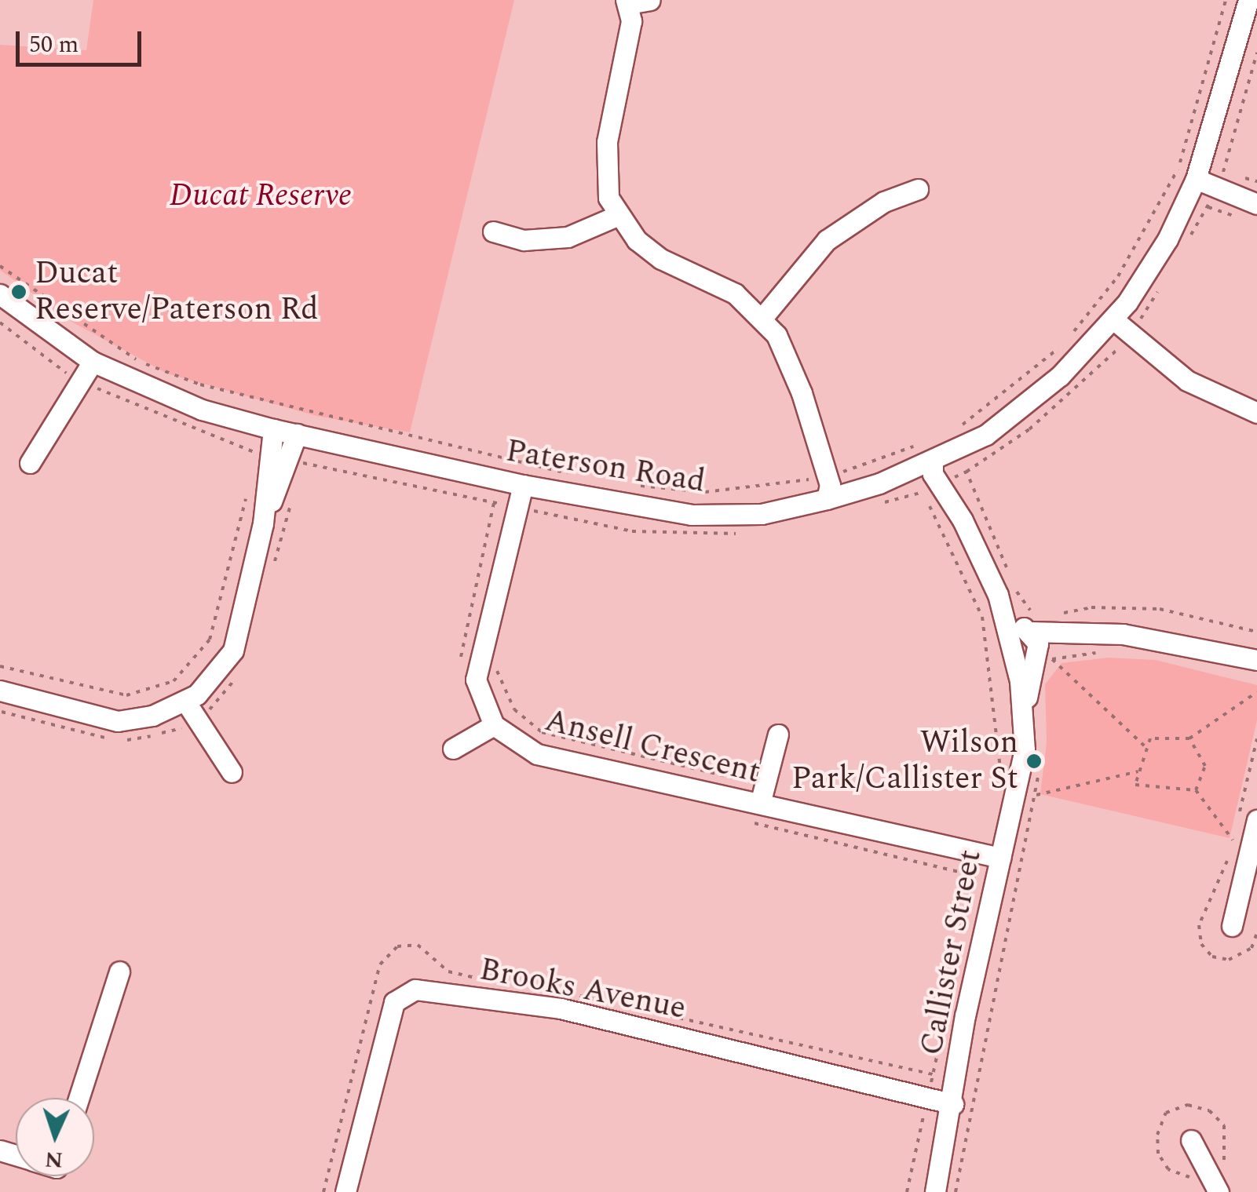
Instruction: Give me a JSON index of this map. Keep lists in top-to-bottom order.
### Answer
{
  "streets": {
    "street": [
      "Paterson Road",
      "Ansell Crescent",
      "Callister Street",
      "Brooks Avenue"
    ]
  },
  "crossings": [
    ["Paterson Road", "Callister Street"],
    ["Ansell Crescent", "Callister Street"],
    ["Callister Street", "Brooks Avenue"]
  ],
  "parks": ["Ducat Reserve"],
  "places": ["Ducat Reserve/Paterson Rd", "Wilson Park/Callister St"],
  "scale_bar": "50 m",
  "north": "bottom"
}
